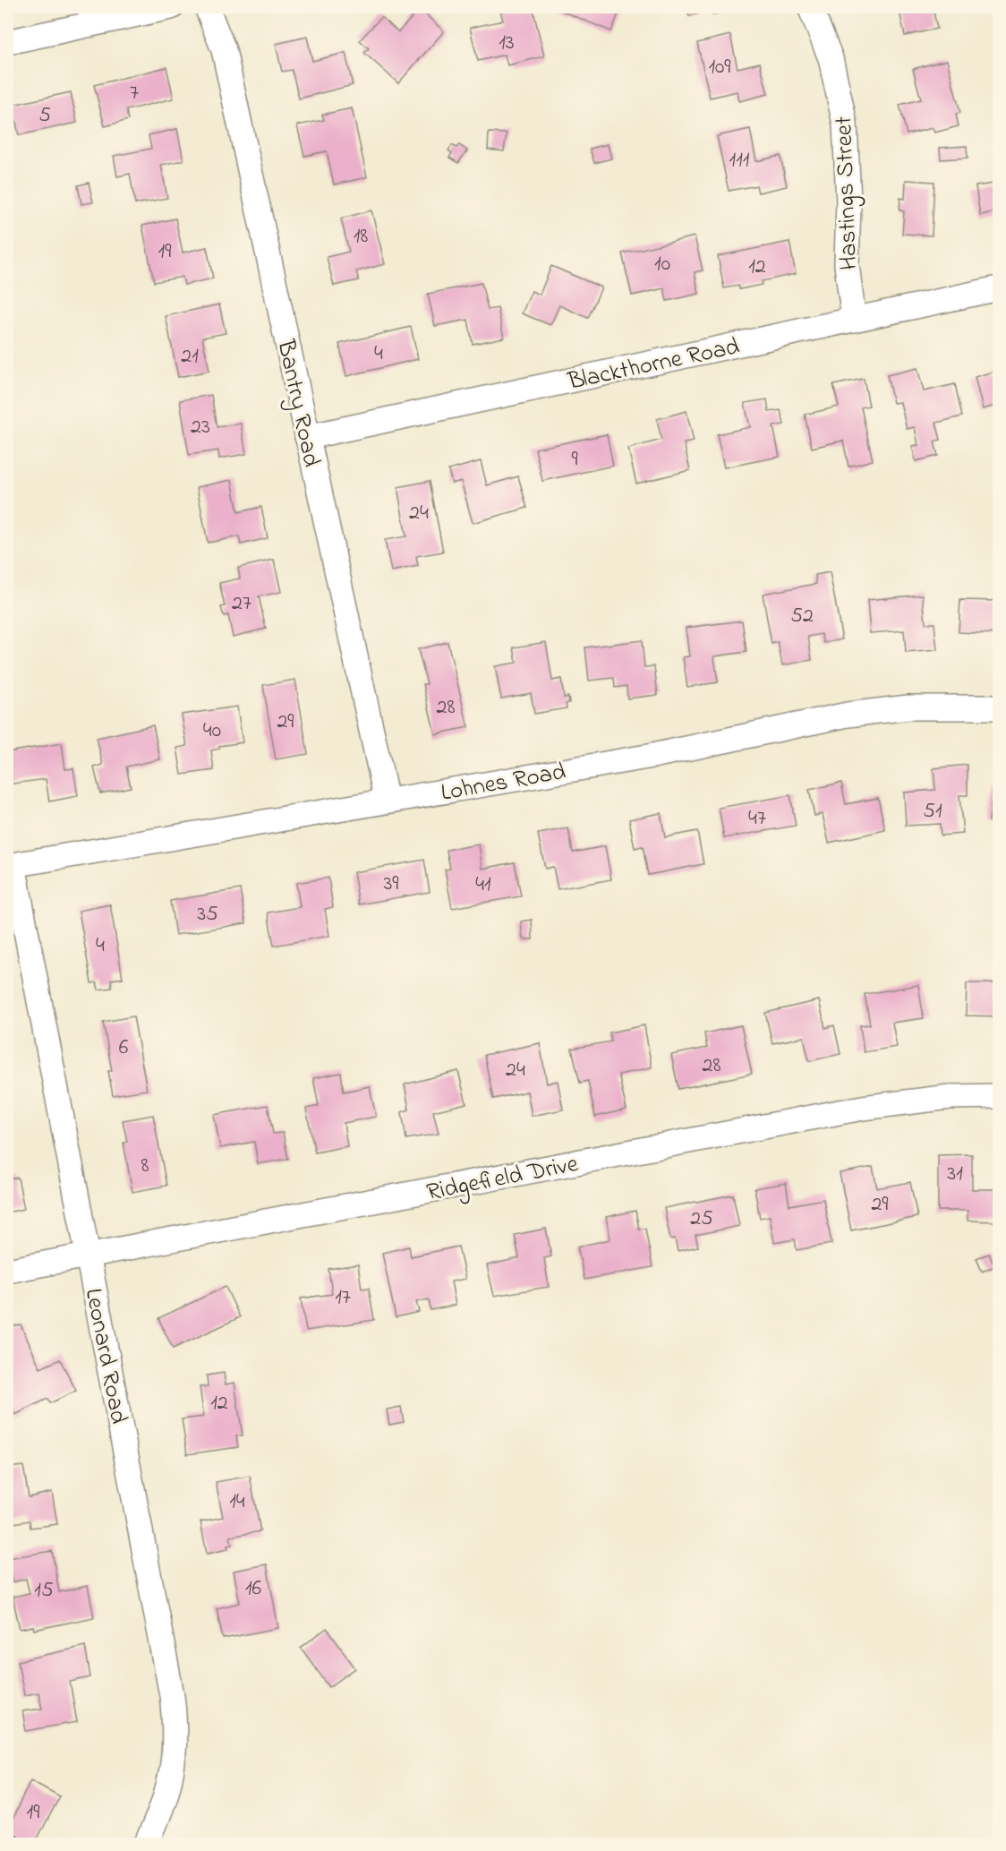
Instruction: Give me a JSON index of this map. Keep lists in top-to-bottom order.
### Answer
{
  "streets": {
    "street": [
      "Hastings Street",
      "Blackthorne Road",
      "Bantry Road",
      "Lohnes Road",
      "Ridgefield Drive",
      "Leonard Road"
    ]
  },
  "crossings": [
    ["Hastings Street", "Blackthorne Road"],
    ["Blackthorne Road", "Bantry Road"],
    ["Bantry Road", "Lohnes Road"],
    ["Lohnes Road", "Leonard Road"],
    ["Ridgefield Drive", "Leonard Road"]
  ],
  "house_numbers": [
    "13",
    "109",
    "7",
    "5",
    "111",
    "18",
    "19",
    "10",
    "12",
    "4",
    "21",
    "23",
    "9",
    "24",
    "27",
    "52",
    "28",
    "29",
    "40",
    "51",
    "47",
    "39",
    "41",
    "35",
    "4",
    "6",
    "28",
    "24",
    "8",
    "31",
    "29",
    "25",
    "17",
    "12",
    "14",
    "16",
    "15",
    "19"
  ]
}
